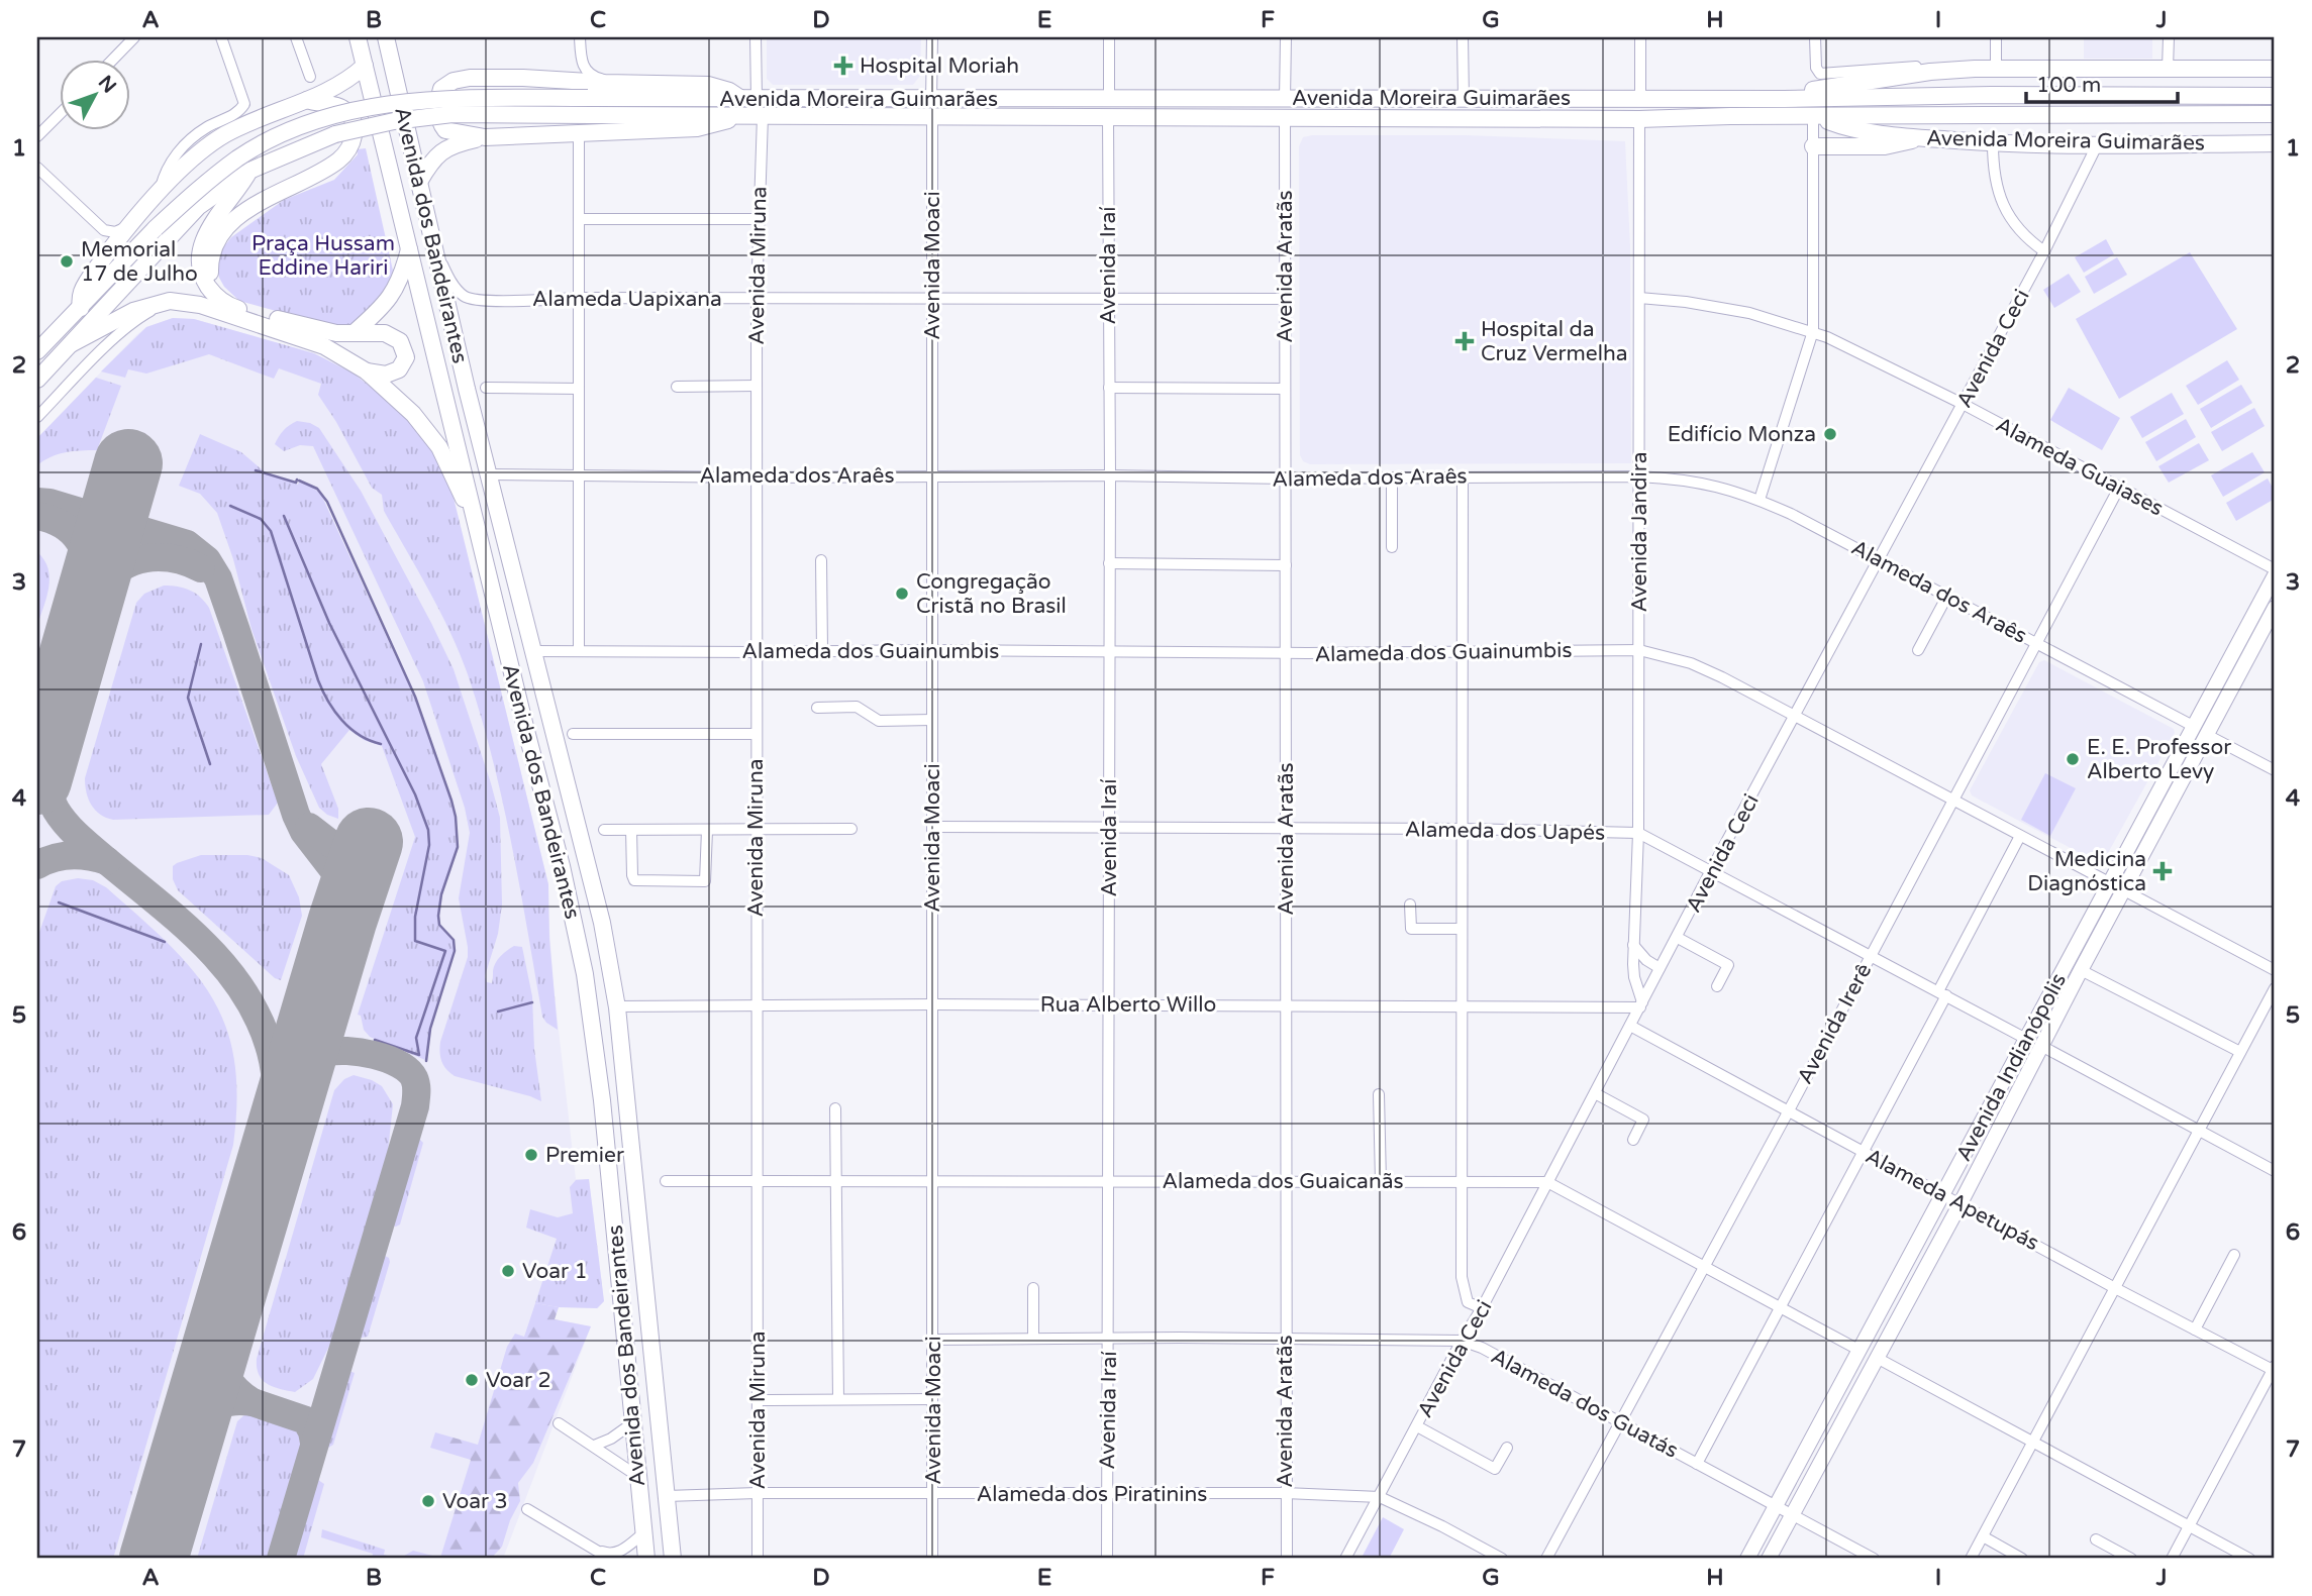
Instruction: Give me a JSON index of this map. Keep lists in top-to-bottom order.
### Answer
{
  "streets": {
    "highway": ["Avenida Moreira Guimarães", "Avenida dos Bandeirantes"],
    "main road": ["Avenida Indianópolis"],
    "street": [
      "Avenida Miruna",
      "Avenida Moaci",
      "Avenida Iraí",
      "Avenida Aratãs",
      "Alameda Uapixana",
      "Avenida Ceci",
      "Alameda Guaiases",
      "Alameda dos Araês",
      "Avenida Jandira",
      "Alameda dos Guainumbis",
      "Alameda dos Uapés",
      "Rua Alberto Willo",
      "Avenida Irerê",
      "Alameda dos Guaicanãs",
      "Alameda Apetupás",
      "Alameda dos Guatás",
      "Alameda dos Piratinins"
    ]
  },
  "crossings": [
    ["Avenida Moreira Guimarães", "Avenida Miruna"],
    ["Avenida Moreira Guimarães", "Avenida Moaci"],
    ["Avenida Moreira Guimarães", "Avenida Iraí"],
    ["Avenida Moreira Guimarães", "Avenida Aratãs"],
    ["Avenida Moreira Guimarães", "Avenida Ceci"],
    ["Avenida Moreira Guimarães", "Avenida Jandira"],
    ["Avenida dos Bandeirantes", "Alameda Uapixana"],
    ["Avenida dos Bandeirantes", "Alameda dos Araês"],
    ["Avenida dos Bandeirantes", "Alameda dos Guainumbis"],
    ["Avenida dos Bandeirantes", "Rua Alberto Willo"],
    ["Avenida dos Bandeirantes", "Alameda dos Piratinins"],
    ["Avenida Miruna", "Alameda Uapixana"],
    ["Avenida Miruna", "Alameda dos Araês"],
    ["Avenida Miruna", "Alameda dos Guainumbis"],
    ["Avenida Miruna", "Rua Alberto Willo"],
    ["Avenida Miruna", "Alameda dos Guaicanãs"],
    ["Avenida Miruna", "Alameda dos Piratinins"],
    ["Avenida Moaci", "Alameda Uapixana"],
    ["Avenida Moaci", "Alameda dos Araês"],
    ["Avenida Moaci", "Alameda dos Guainumbis"],
    ["Avenida Moaci", "Alameda dos Uapés"],
    ["Avenida Moaci", "Rua Alberto Willo"],
    ["Avenida Moaci", "Alameda dos Guaicanãs"],
    ["Avenida Moaci", "Alameda dos Guatás"],
    ["Avenida Moaci", "Alameda dos Piratinins"],
    ["Avenida Iraí", "Alameda Uapixana"],
    ["Avenida Iraí", "Alameda dos Araês"],
    ["Avenida Iraí", "Alameda dos Guainumbis"],
    ["Avenida Iraí", "Alameda dos Uapés"],
    ["Avenida Iraí", "Rua Alberto Willo"],
    ["Avenida Iraí", "Alameda dos Guaicanãs"],
    ["Avenida Iraí", "Alameda dos Guatás"],
    ["Avenida Iraí", "Alameda dos Piratinins"],
    ["Avenida Aratãs", "Alameda Uapixana"],
    ["Avenida Aratãs", "Alameda dos Araês"],
    ["Avenida Aratãs", "Alameda dos Guainumbis"],
    ["Avenida Aratãs", "Alameda dos Uapés"],
    ["Avenida Aratãs", "Rua Alberto Willo"],
    ["Avenida Aratãs", "Alameda dos Guaicanãs"],
    ["Avenida Aratãs", "Alameda dos Guatás"],
    ["Avenida Aratãs", "Alameda dos Piratinins"],
    ["Avenida Ceci", "Alameda Guaiases"],
    ["Avenida Ceci", "Alameda dos Araês"],
    ["Avenida Ceci", "Avenida Jandira"],
    ["Avenida Ceci", "Alameda dos Guainumbis"],
    ["Avenida Ceci", "Alameda dos Uapés"],
    ["Avenida Ceci", "Rua Alberto Willo"],
    ["Avenida Ceci", "Alameda dos Guaicanãs"],
    ["Avenida Ceci", "Alameda Apetupás"],
    ["Avenida Ceci", "Alameda dos Guatás"],
    ["Avenida Ceci", "Alameda dos Piratinins"],
    ["Alameda Guaiases", "Avenida Jandira"],
    ["Alameda Guaiases", "Avenida Irerê"],
    ["Alameda dos Araês", "Avenida Jandira"],
    ["Alameda dos Araês", "Avenida Irerê"],
    ["Alameda dos Araês", "Avenida Indianópolis"],
    ["Avenida Jandira", "Alameda dos Guainumbis"],
    ["Avenida Jandira", "Alameda dos Uapés"],
    ["Avenida Jandira", "Rua Alberto Willo"],
    ["Alameda dos Guainumbis", "Avenida Irerê"],
    ["Alameda dos Guainumbis", "Avenida Indianópolis"],
    ["Alameda dos Uapés", "Avenida Irerê"],
    ["Alameda dos Uapés", "Avenida Indianópolis"],
    ["Avenida Irerê", "Alameda dos Guaicanãs"],
    ["Avenida Irerê", "Alameda Apetupás"],
    ["Avenida Irerê", "Alameda dos Guatás"],
    ["Avenida Indianópolis", "Alameda dos Guaicanãs"],
    ["Avenida Indianópolis", "Alameda Apetupás"],
    ["Avenida Indianópolis", "Alameda dos Guatás"]
  ],
  "parks": ["Praça Hussam Eddine Hariri"],
  "places": {
    "health": ["Hospital Moriah", "Hospital da Cruz Vermelha", "Medicina Diagnóstica"],
    "other": [
      "Memorial 17 de Julho",
      "Edifício Monza",
      "Congregação Cristã no Brasil",
      "E. E. Professor Alberto Levy",
      "Premier",
      "Voar 1",
      "Voar 2",
      "Voar 3"
    ]
  },
  "scale_bar": "100 m",
  "north": "top right",
  "grid": {
    "columns": [
      "A",
      "B",
      "C",
      "D",
      "E",
      "F",
      "G",
      "H",
      "I",
      "J"
    ],
    "rows": [
      "1",
      "2",
      "3",
      "4",
      "5",
      "6",
      "7"
    ]
  }
}
